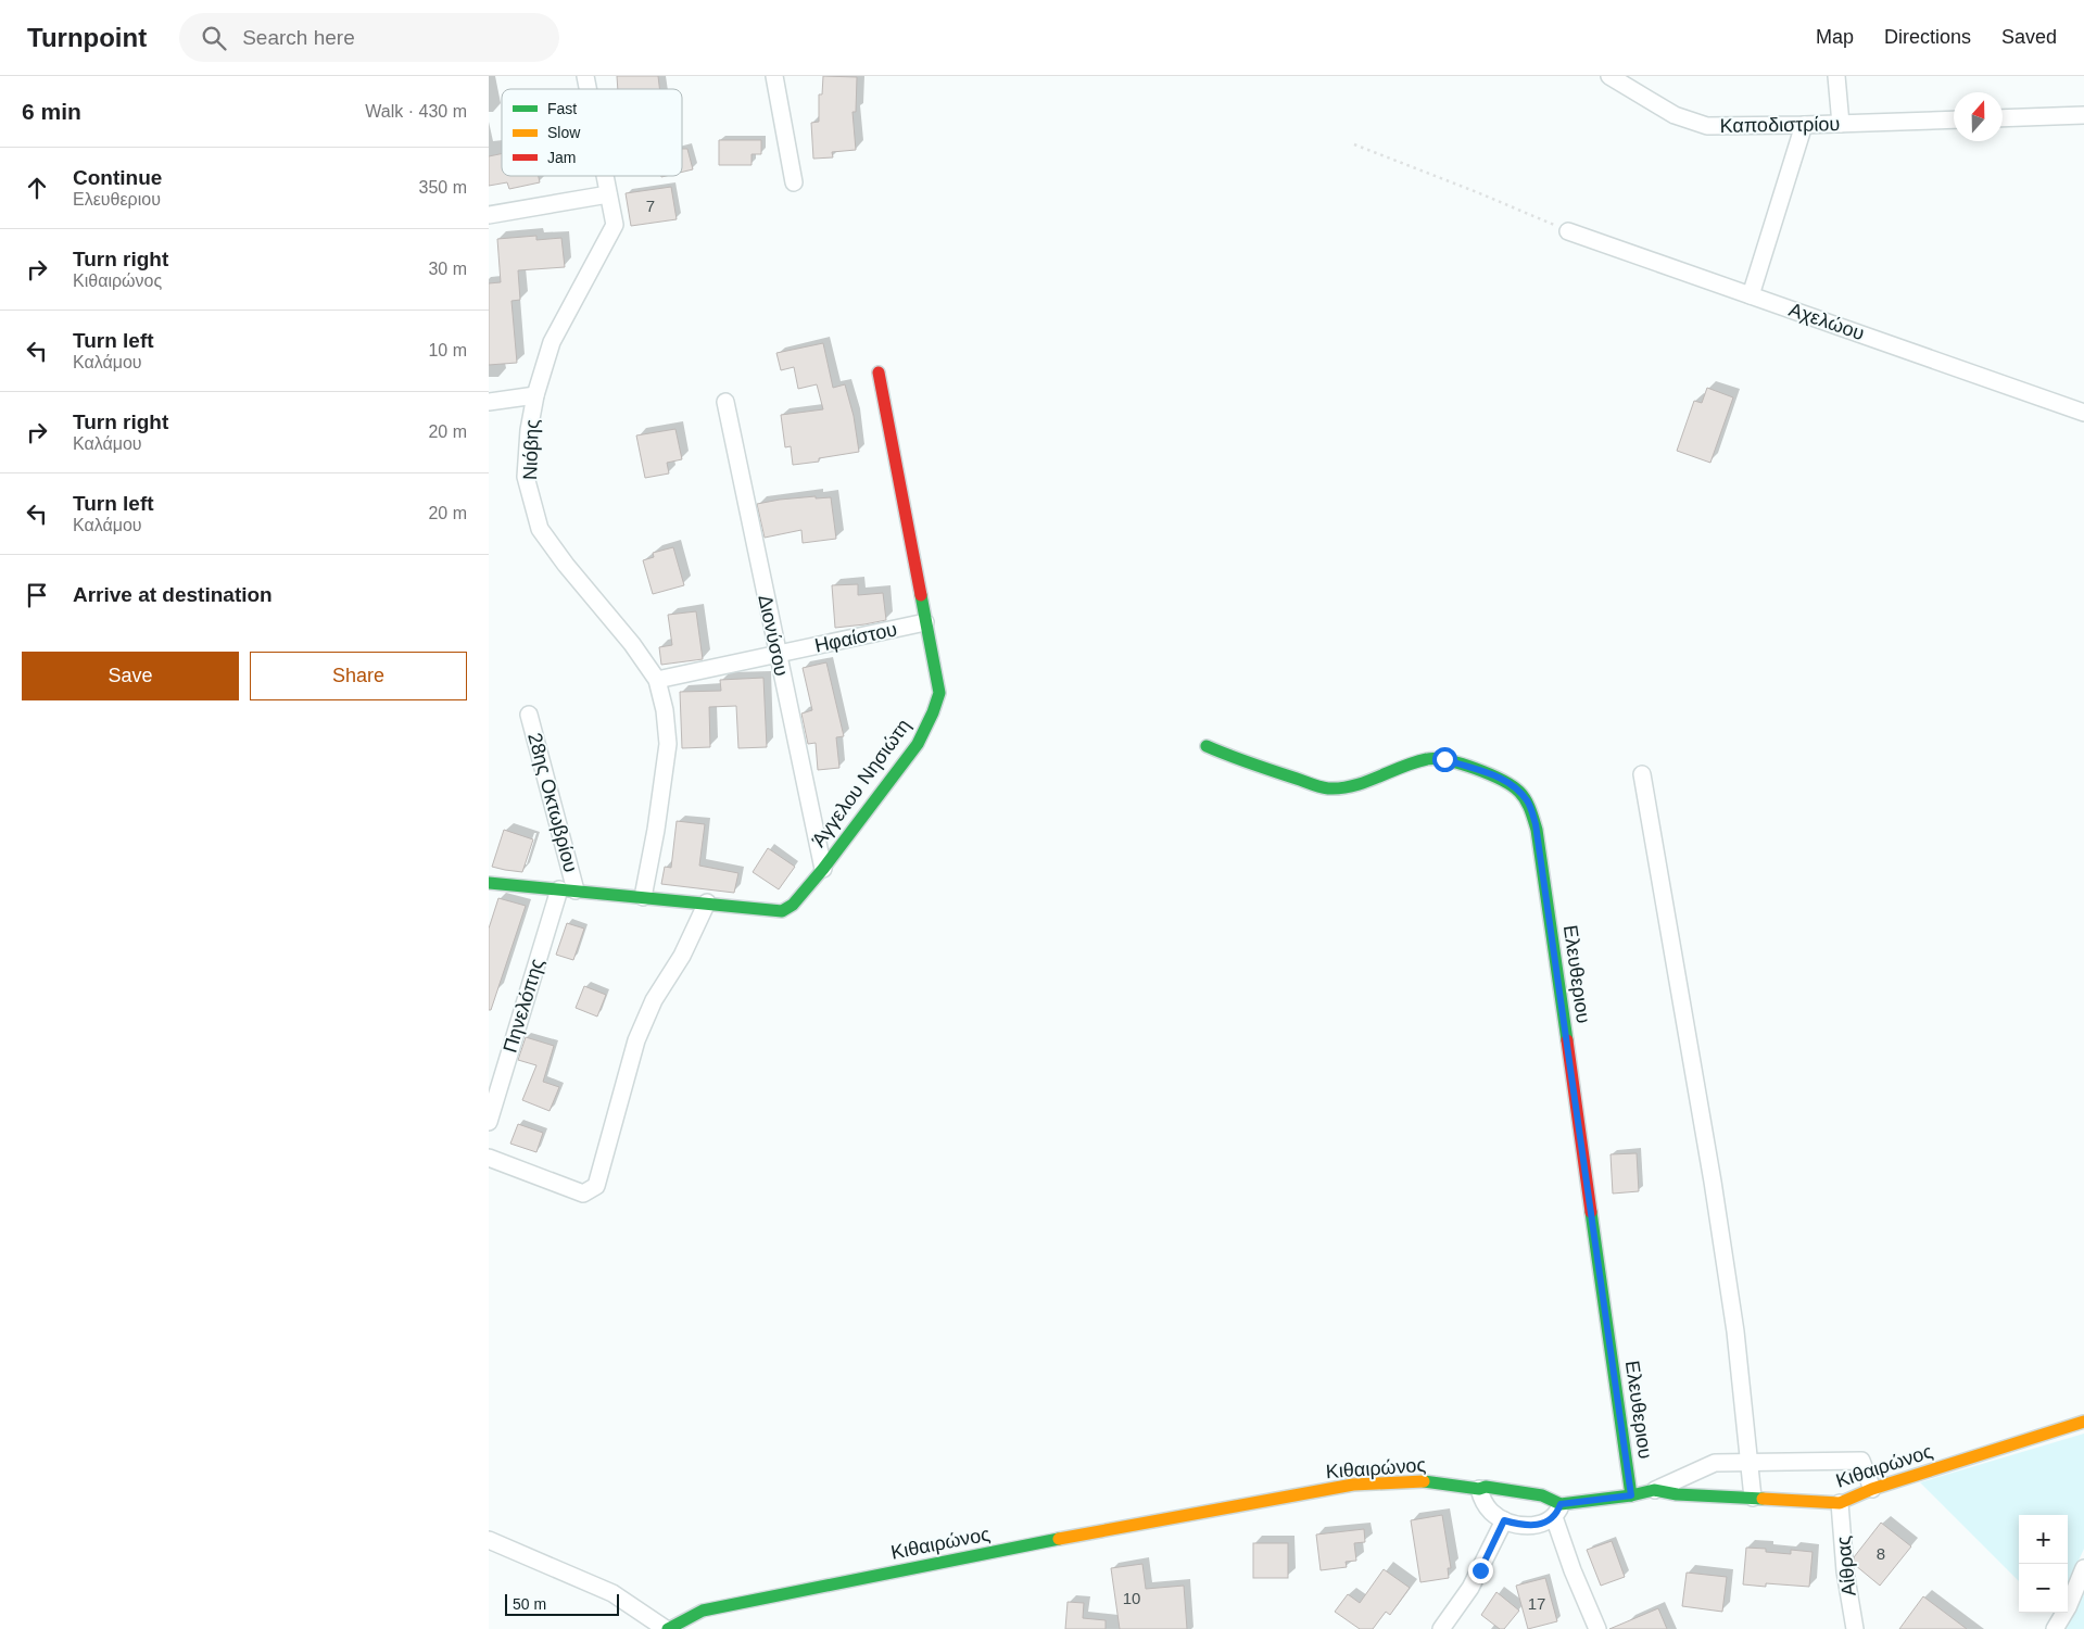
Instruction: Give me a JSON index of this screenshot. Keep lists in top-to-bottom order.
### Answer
{
  "streets": {
    "street": [
      "Καποδιστρίου",
      "Αχελώου",
      "Νιόβης",
      "Διονύσου",
      "Ηφαίστου",
      "Άγγελου Νησιώτη",
      "28ης Οκτωβρίου",
      "Ελευθεριου",
      "Πηνελόπης",
      "Κιθαιρώνος",
      "Αίθρας"
    ]
  },
  "crossings": [
    ["Νιόβης", "Ηφαίστου"],
    ["Νιόβης", "Άγγελου Νησιώτη"],
    ["Διονύσου", "Ηφαίστου"],
    ["Διονύσου", "Άγγελου Νησιώτη"],
    ["Ηφαίστου", "Άγγελου Νησιώτη"],
    ["Άγγελου Νησιώτη", "28ης Οκτωβρίου"],
    ["Άγγελου Νησιώτη", "Πηνελόπης"],
    ["28ης Οκτωβρίου", "Πηνελόπης"],
    ["Ελευθεριου", "Κιθαιρώνος"],
    ["Κιθαιρώνος", "Αίθρας"]
  ],
  "house_numbers": [
    "7",
    "8",
    "10",
    "17"
  ],
  "legend": ["Fast", "Slow", "Jam"],
  "scale_bar": "50 m",
  "north": "top",
  "page": {
    "header": "Turnpoint",
    "search": "Search here",
    "nav": ["Map", "Directions", "Saved"],
    "heading": ["6 min", "Walk · 430 m"],
    "list": [
      ["Continue", "Ελευθεριου", "350 m"],
      ["Turn right", "Κιθαιρώνος", "30 m"],
      ["Turn left", "Καλάμου", "10 m"],
      ["Turn right", "Καλάμου", "20 m"],
      ["Turn left", "Καλάμου", "20 m"],
      "Arrive at destination"
    ],
    "buttons": ["Save", "Share"],
    "map_buttons": ["+", "−"],
    "scale": "50 m"
  }
}
